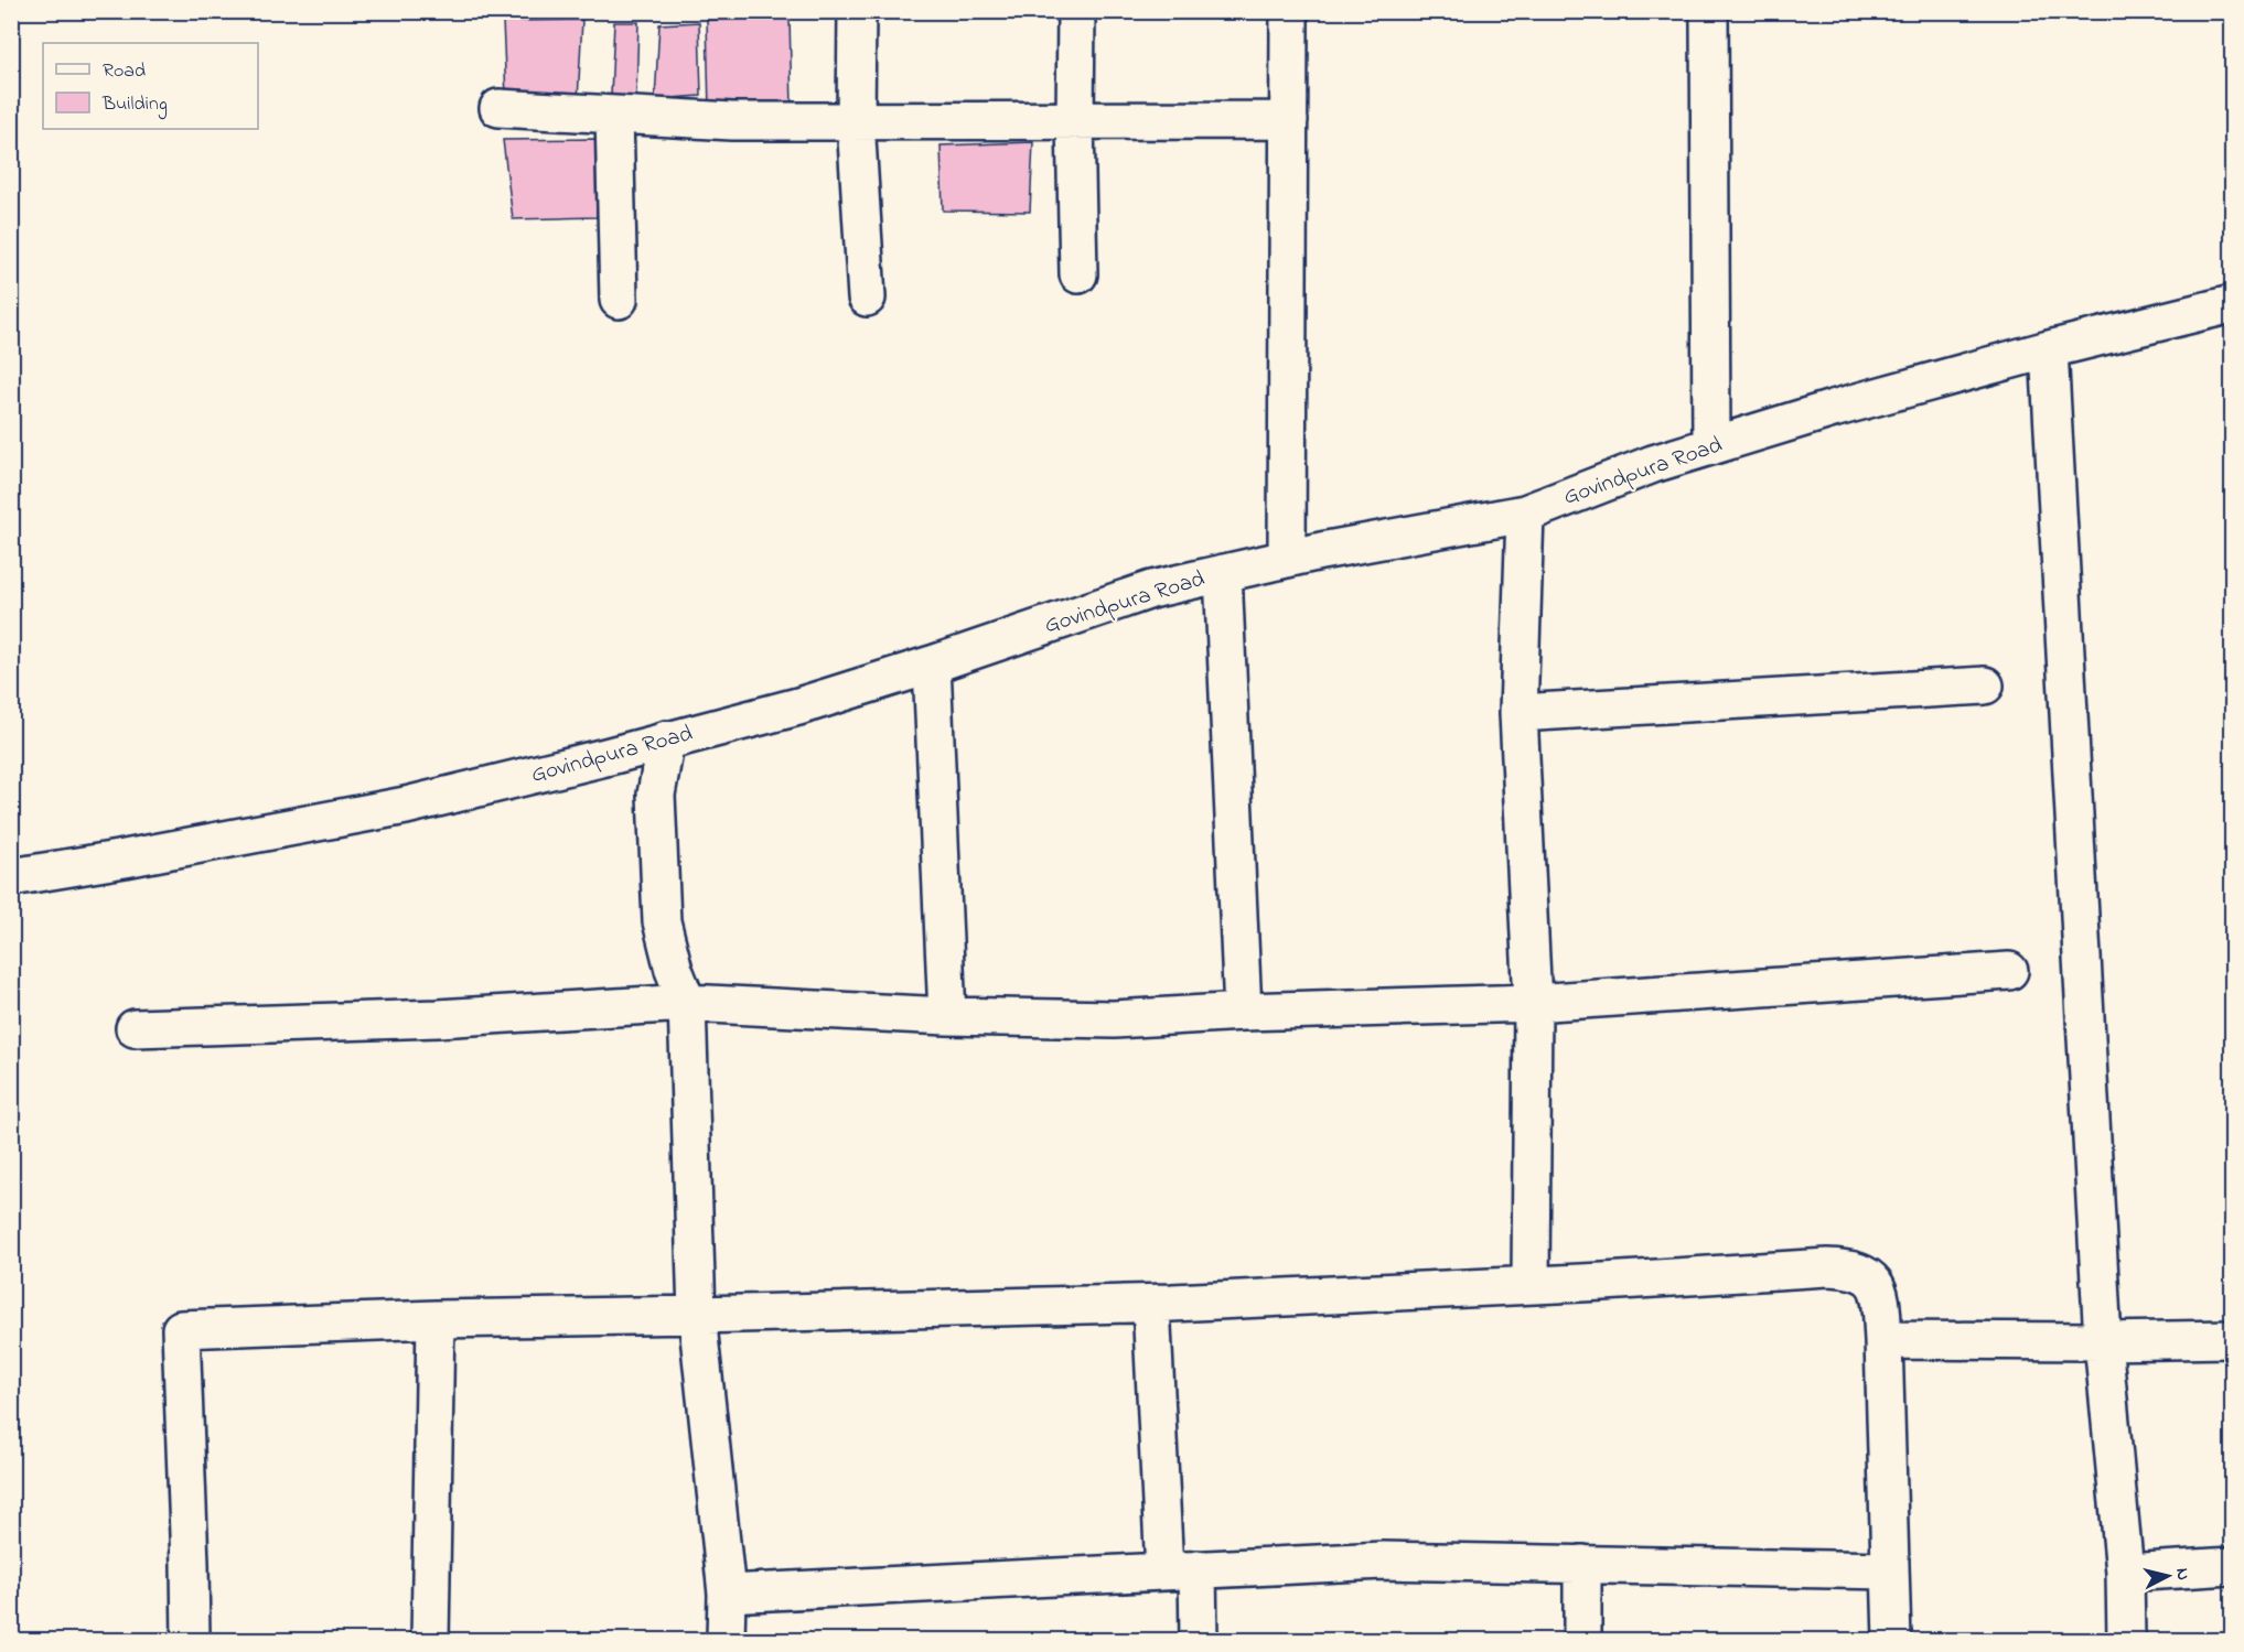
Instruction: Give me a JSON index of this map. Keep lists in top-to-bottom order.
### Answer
{
  "streets": {
    "street": ["Govindpura Road"]
  },
  "legend": ["Road", "Building"],
  "north": "right"
}
